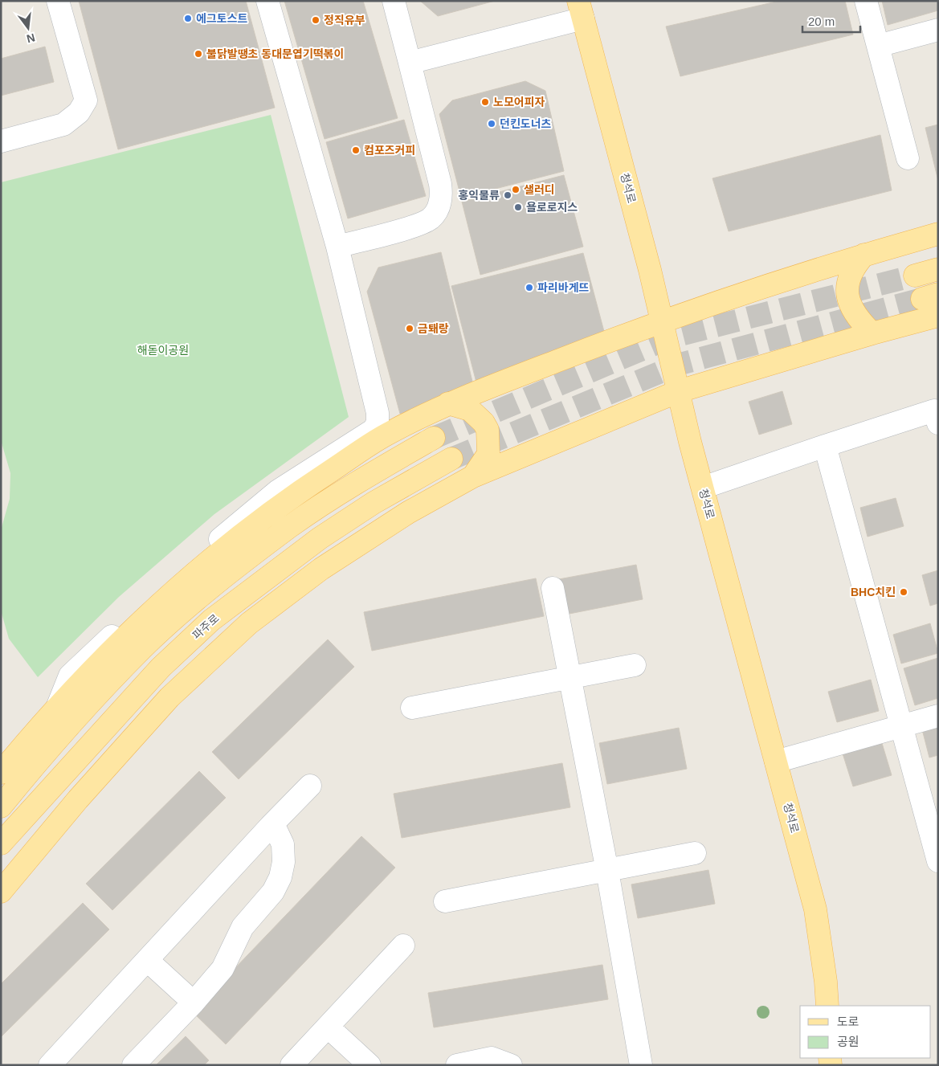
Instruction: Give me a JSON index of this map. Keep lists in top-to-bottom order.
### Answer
{
  "streets": {
    "main road": ["청석로", "파주로"]
  },
  "parks": ["해돋이공원"],
  "places": [
    "에그토스트",
    "정직유부",
    "불닭발땡초 동대문엽기떡볶이",
    "노모어피자",
    "던킨도너츠",
    "컴포즈커피",
    "샐러디",
    "홍익물류",
    "욜로로지스",
    "파리바게뜨",
    "금퇘랑",
    "BHC치킨"
  ],
  "legend": ["도로", "공원"],
  "scale_bar": "20 m",
  "north": "bottom"
}
